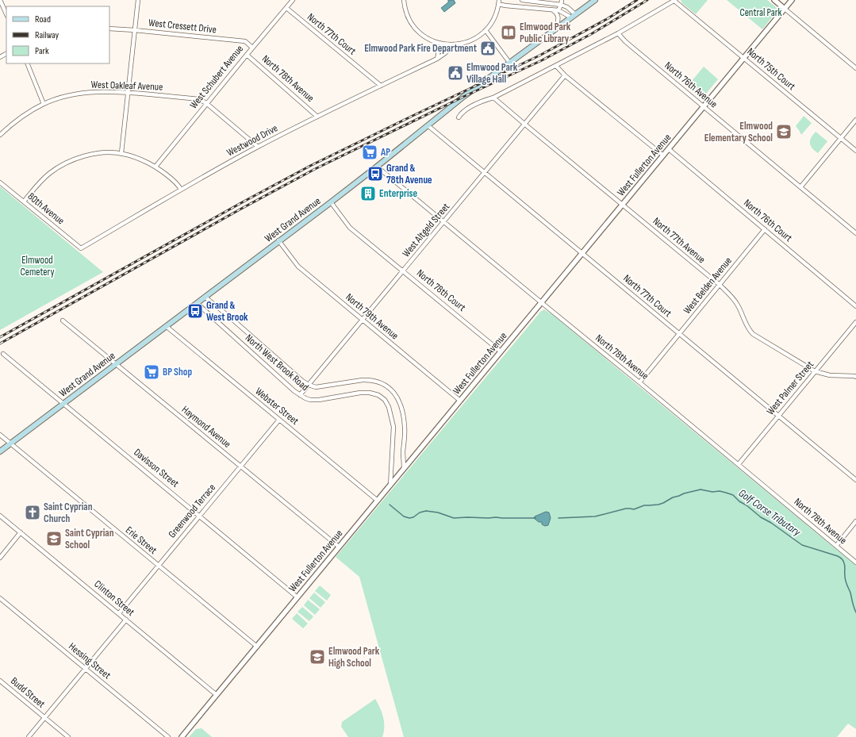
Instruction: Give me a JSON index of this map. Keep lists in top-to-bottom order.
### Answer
{
  "streets": {
    "main road": ["West Grand Avenue"],
    "street": [
      "West Cressett Drive",
      "North 77th Court",
      "North 75th Court",
      "West Schubert Avenue",
      "North 78th Avenue",
      "North 76th Avenue",
      "West Oakleaf Avenue",
      "Westwood Drive",
      "West Fullerton Avenue",
      "80th Avenue",
      "North 76th Court",
      "West Altgeld Street",
      "North 77th Avenue",
      "West Belden Avenue",
      "North 78th Court",
      "North 79th Avenue",
      "North West Brook Road",
      "West Palmer Street",
      "Webster Street",
      "Haymond Avenue",
      "Davisson Street",
      "Greenwood Terrace",
      "Erie Street",
      "Clinton Street",
      "Hessing Street",
      "Budd Street"
    ]
  },
  "crossings": [
    ["West Cressett Drive", "West Schubert Avenue"],
    ["North 77th Court", "West Schubert Avenue"],
    ["North 77th Court", "Westwood Drive"],
    ["North 77th Court", "West Fullerton Avenue"],
    ["North 77th Court", "West Grand Avenue"],
    ["North 77th Court", "West Altgeld Street"],
    ["North 77th Court", "West Belden Avenue"],
    ["North 77th Court", "West Palmer Street"],
    ["North 75th Court", "West Fullerton Avenue"],
    ["West Schubert Avenue", "North 78th Avenue"],
    ["West Schubert Avenue", "West Oakleaf Avenue"],
    ["North 78th Avenue", "Westwood Drive"],
    ["North 78th Avenue", "West Fullerton Avenue"],
    ["North 78th Avenue", "West Grand Avenue"],
    ["North 78th Avenue", "West Altgeld Street"],
    ["North 78th Avenue", "West Belden Avenue"],
    ["North 78th Avenue", "West Palmer Street"],
    ["North 76th Avenue", "West Fullerton Avenue"],
    ["Westwood Drive", "80th Avenue"],
    ["West Fullerton Avenue", "North 76th Court"],
    ["West Fullerton Avenue", "North 77th Avenue"],
    ["West Fullerton Avenue", "North 78th Court"],
    ["West Fullerton Avenue", "North 79th Avenue"],
    ["West Fullerton Avenue", "North West Brook Road"],
    ["West Fullerton Avenue", "Webster Street"],
    ["West Fullerton Avenue", "Haymond Avenue"],
    ["West Fullerton Avenue", "Davisson Street"],
    ["West Fullerton Avenue", "Erie Street"],
    ["West Fullerton Avenue", "Clinton Street"],
    ["West Grand Avenue", "North 78th Court"],
    ["West Grand Avenue", "North 79th Avenue"],
    ["West Grand Avenue", "North West Brook Road"],
    ["West Grand Avenue", "Webster Street"],
    ["West Grand Avenue", "Haymond Avenue"],
    ["West Grand Avenue", "Davisson Street"],
    ["West Grand Avenue", "Erie Street"],
    ["North 76th Court", "West Belden Avenue"],
    ["West Altgeld Street", "North 77th Avenue"],
    ["West Altgeld Street", "North 78th Court"],
    ["West Altgeld Street", "North 79th Avenue"],
    ["West Altgeld Street", "North West Brook Road"],
    ["North 77th Avenue", "West Belden Avenue"],
    ["North 77th Avenue", "West Palmer Street"],
    ["Webster Street", "Greenwood Terrace"],
    ["Haymond Avenue", "Greenwood Terrace"],
    ["Davisson Street", "Greenwood Terrace"],
    ["Greenwood Terrace", "Erie Street"],
    ["Greenwood Terrace", "Clinton Street"]
  ],
  "water": ["Golf Corse Tributary"],
  "parks": ["Central Park", "Elmwood Cemetery"],
  "places": {
    "library": ["Elmwood Park Public Library"],
    "public building": ["Elmwood Park Fire Department", "Elmwood Park Village Hall"],
    "school or university": ["Elmwood Elementary School", "Saint Cyprian School", "Elmwood Park High School"],
    "supermarket": ["AP", "BP Shop"],
    "bus stop": ["Grand & 78th Avenue", "Grand & West Brook"],
    "building": ["Enterprise"],
    "church": ["Saint Cyprian Church"]
  },
  "legend": ["Road", "Railway", "Park"]
}
